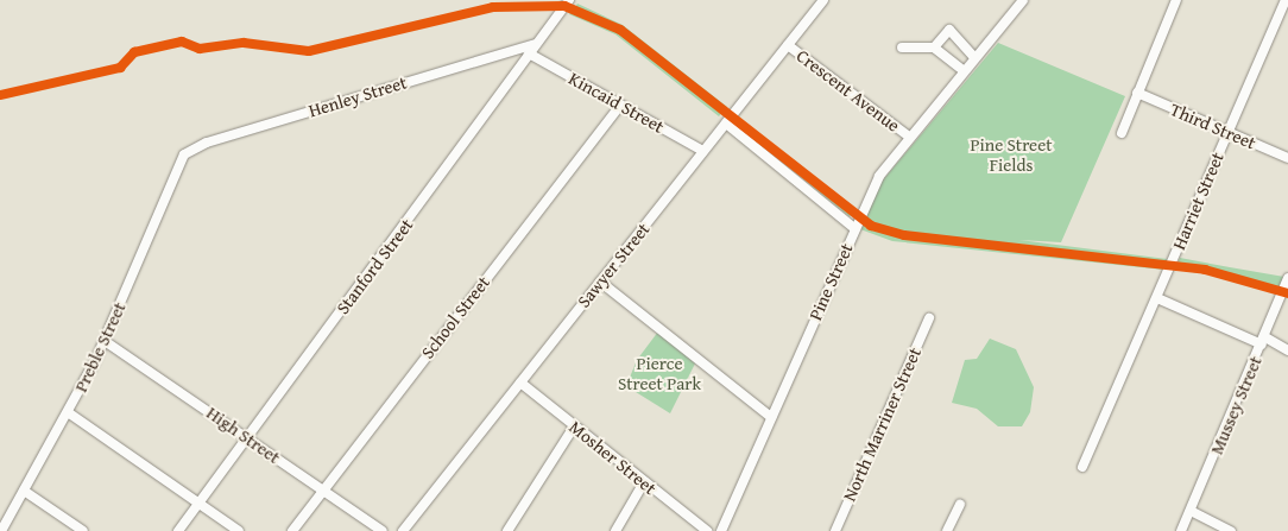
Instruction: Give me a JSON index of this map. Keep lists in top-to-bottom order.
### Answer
{
  "streets": {
    "street": [
      "Crescent Avenue",
      "Henley Street",
      "Kincaid Street",
      "Third Street",
      "Harriet Street",
      "Sawyer Street",
      "Stanford Street",
      "Pine Street",
      "School Street",
      "Preble Street",
      "Mussey Street",
      "North Marriner Street",
      "High Street",
      "Mosher Street"
    ]
  },
  "crossings": [
    ["Crescent Avenue", "Sawyer Street"],
    ["Crescent Avenue", "Pine Street"],
    ["Henley Street", "Stanford Street"],
    ["Henley Street", "Preble Street"],
    ["Kincaid Street", "Sawyer Street"],
    ["Kincaid Street", "Stanford Street"],
    ["Kincaid Street", "School Street"],
    ["Third Street", "Harriet Street"],
    ["Sawyer Street", "Mosher Street"],
    ["Stanford Street", "High Street"],
    ["School Street", "High Street"],
    ["Preble Street", "High Street"]
  ],
  "parks": ["Pine Street Fields", "Pierce Street Park"]
}
